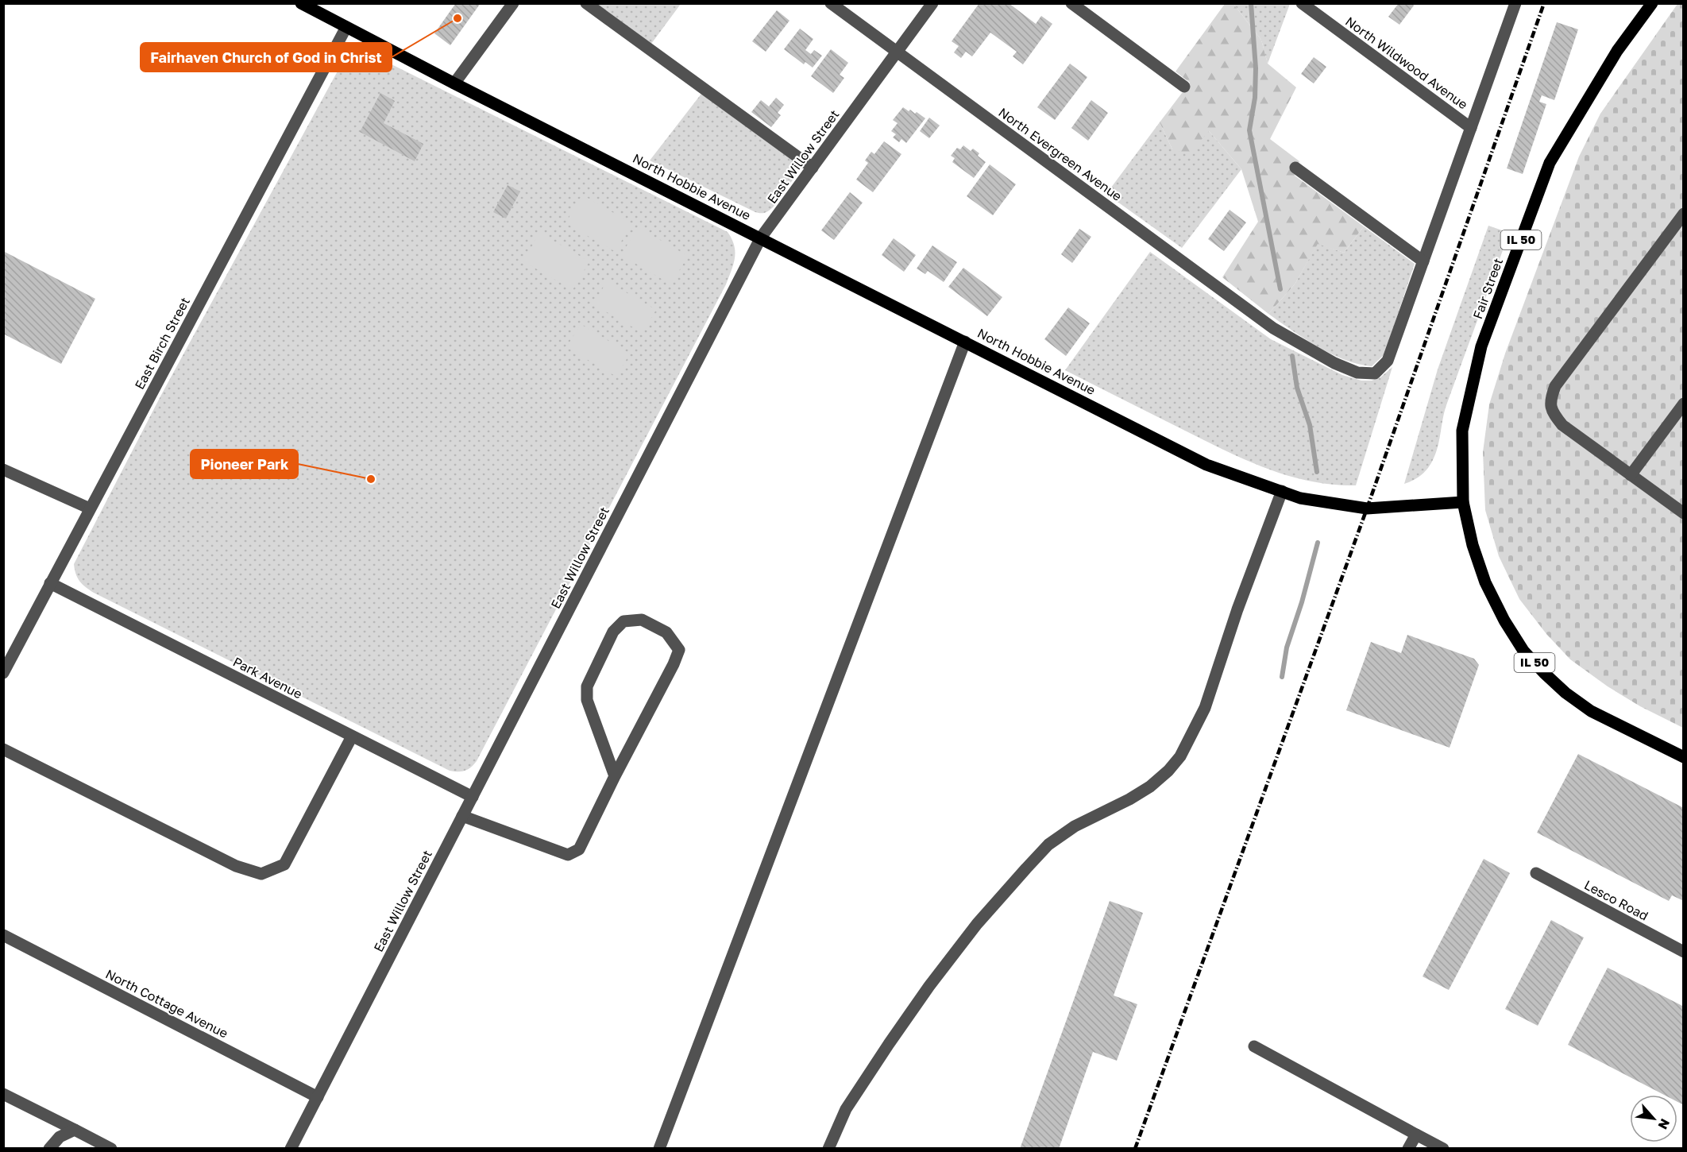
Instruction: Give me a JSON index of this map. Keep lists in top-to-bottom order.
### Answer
{
  "streets": {
    "main road": ["North Hobbie Avenue", "IL 50", "Fair Street"],
    "street": [
      "North Wildwood Avenue",
      "North Evergreen Avenue",
      "East Willow Street",
      "East Birch Street",
      "Park Avenue",
      "Lesco Road",
      "North Cottage Avenue"
    ]
  },
  "crossings": [
    ["North Evergreen Avenue", "East Willow Street"],
    ["East Willow Street", "North Hobbie Avenue"],
    ["East Willow Street", "Park Avenue"],
    ["East Willow Street", "North Cottage Avenue"],
    ["North Hobbie Avenue", "IL 50"],
    ["North Hobbie Avenue", "Fair Street"],
    ["North Hobbie Avenue", "East Birch Street"],
    ["IL 50", "Fair Street"],
    ["East Birch Street", "Park Avenue"]
  ],
  "places": ["Fairhaven Church of God in Christ", "Pioneer Park"],
  "north": "bottom right"
}
